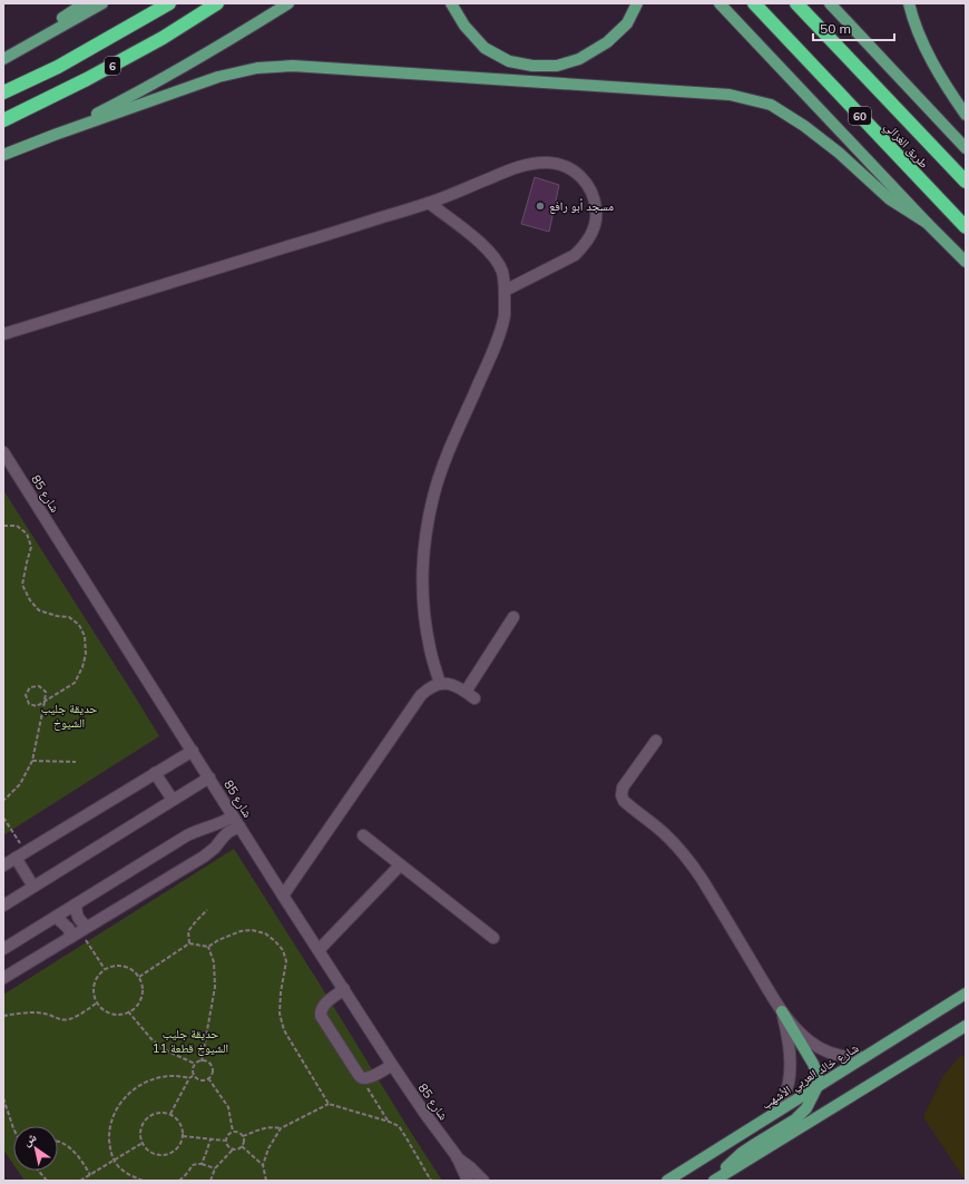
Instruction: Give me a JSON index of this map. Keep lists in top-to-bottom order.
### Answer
{
  "streets": {
    "highway": ["6", "60", "طريق الغزالي"],
    "main road": ["شارع خالد العربي الأشهب"],
    "street": ["شارع 85"]
  },
  "parks": ["حديقة جليب الشيوخ", "حديقة جليب الشيوخ قطعة 11"],
  "places": ["مسجد أبو رافع"],
  "scale_bar": "50 m",
  "north": "top left"
}
